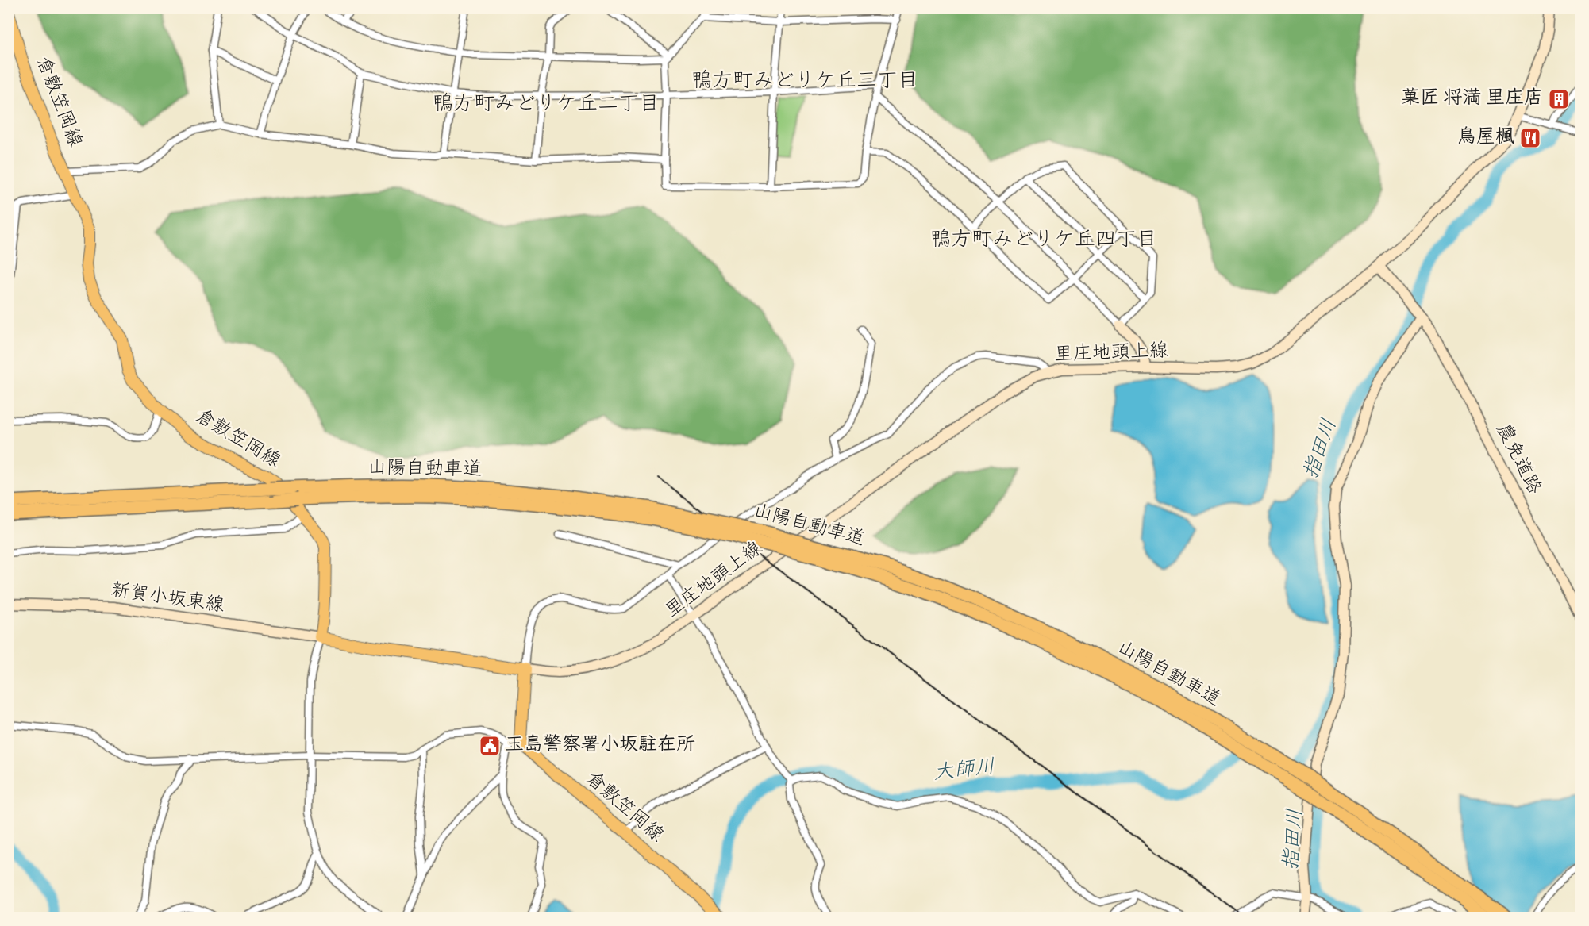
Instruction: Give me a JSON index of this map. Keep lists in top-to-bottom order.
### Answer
{
  "streets": {
    "highway": ["山陽自動車道"],
    "main road": [
      "倉敷笠岡線",
      "里庄地頭上線",
      "農免道路",
      "新賀小坂東線"
    ]
  },
  "crossings": [
    ["倉敷笠岡線", "新賀小坂東線"],
    ["里庄地頭上線", "農免道路"]
  ],
  "districts": ["鴨方町みどりケ丘三丁目", "鴨方町みどりケ丘二丁目", "鴨方町みどりケ丘四丁目"],
  "water": ["指田川", "大師川"],
  "places": {
    "building": ["菓匠 将満 里庄店"],
    "restaurant": ["鳥屋楓"],
    "public building": ["玉島警察署小坂駐在所"]
  }
}
